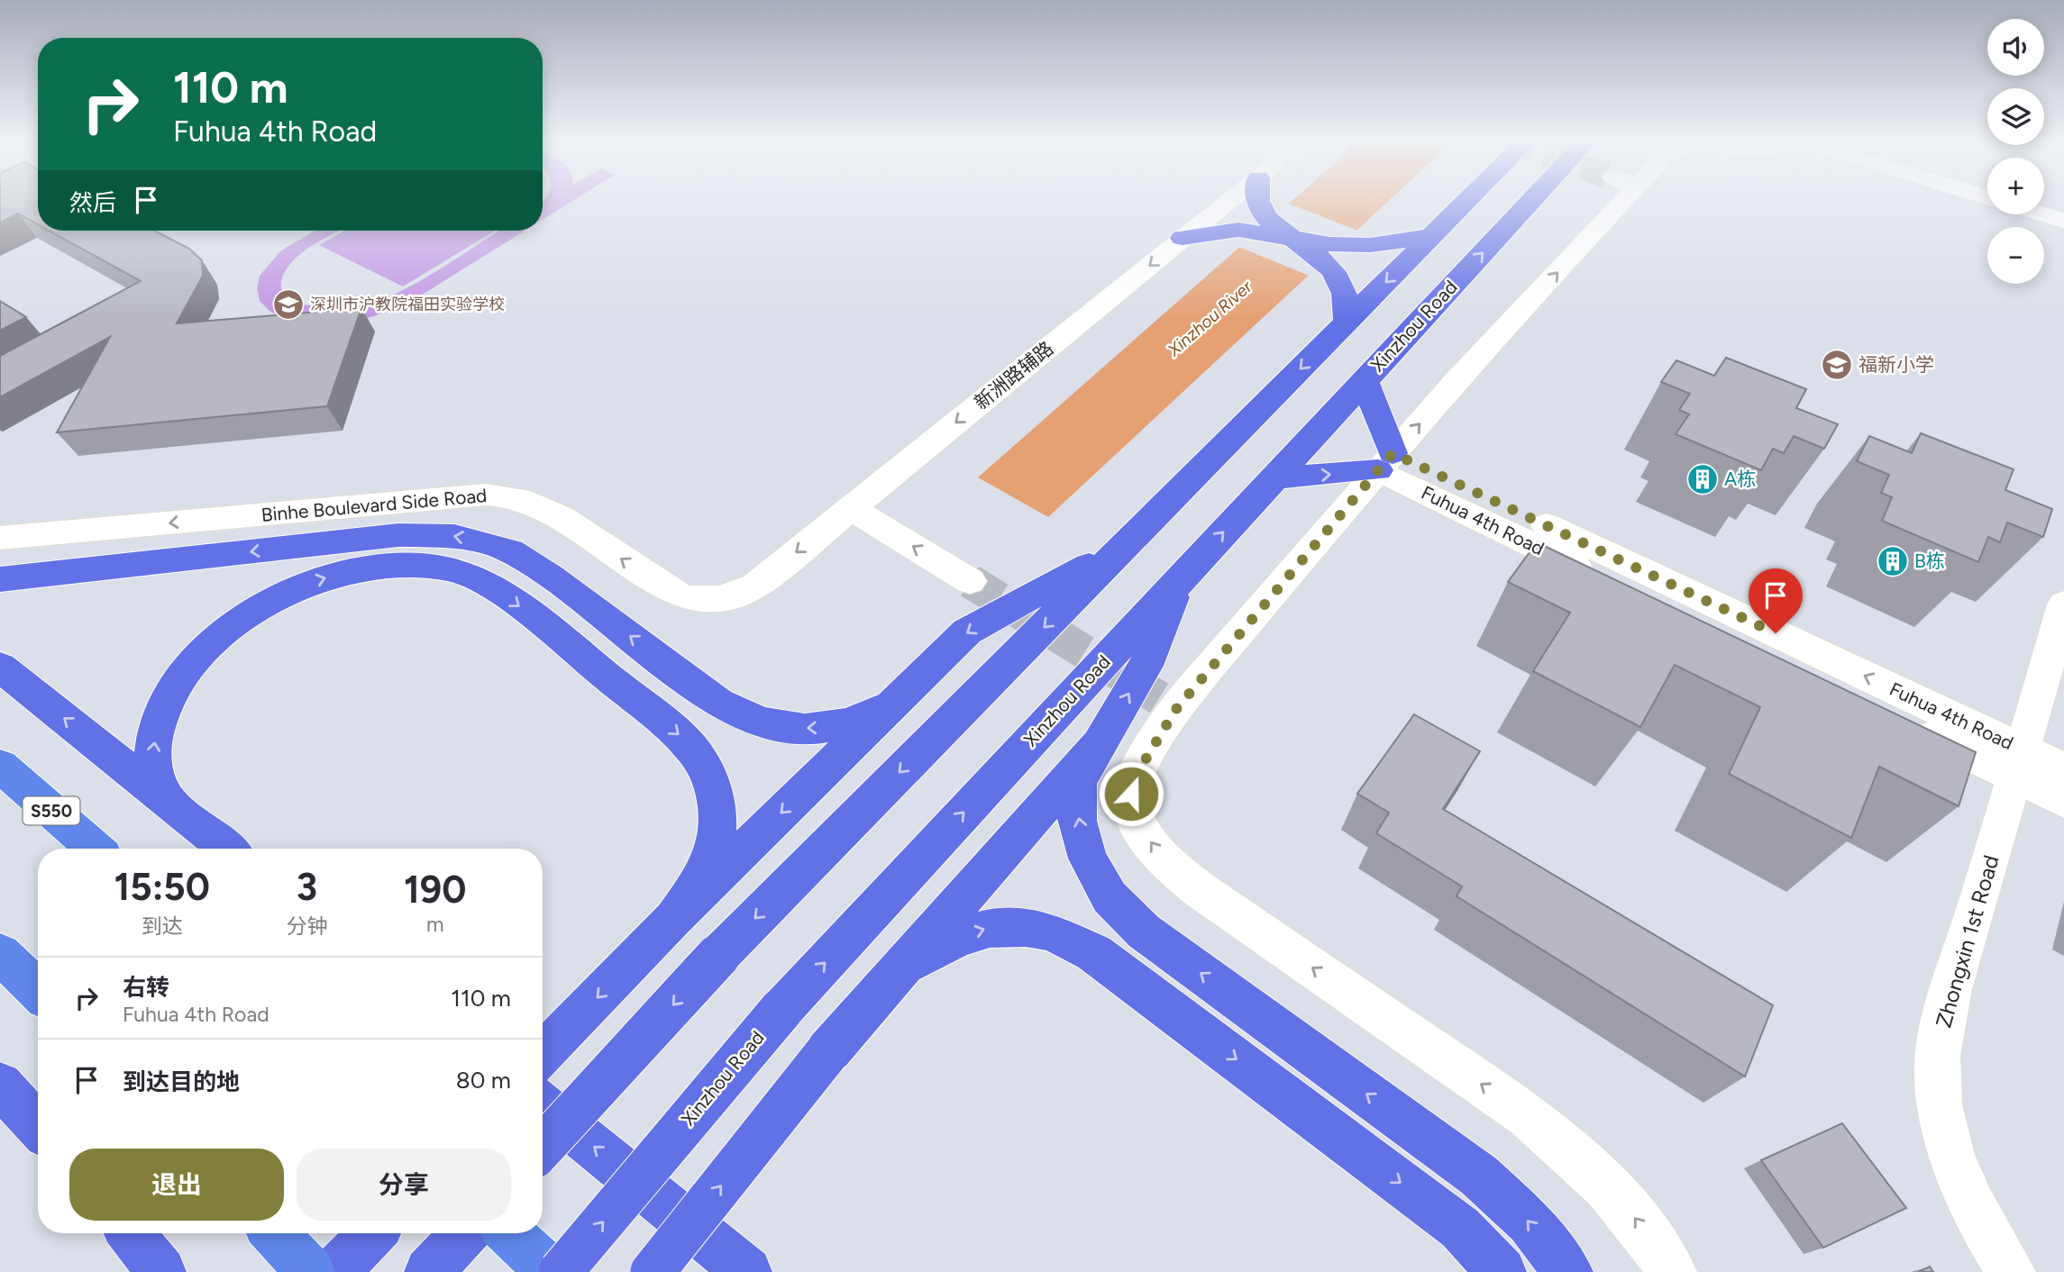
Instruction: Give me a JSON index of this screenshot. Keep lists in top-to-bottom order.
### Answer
{
  "streets": {
    "highway": ["S550"],
    "main road": ["Xinzhou Road"],
    "street": [
      "新洲路辅路",
      "Binhe Boulevard Side Road",
      "Fuhua 4th Road",
      "Zhongxin 1st Road"
    ]
  },
  "crossings": [
    ["新洲路辅路", "Binhe Boulevard Side Road"],
    ["Fuhua 4th Road", "Zhongxin 1st Road"]
  ],
  "one_way": ["新洲路辅路", "Binhe Boulevard Side Road"],
  "water": ["Xinzhou River"],
  "places": {
    "school or university": ["深圳市沪教院福田实验学校", "福新小学"],
    "building": ["A栋", "B栋"]
  },
  "page": {
    "map_buttons": ["+", "−"],
    "turn": ["110 m", "Fuhua 4th Road"],
    "then": "然后",
    "eta": [
      "15:50",
      "到达",
      "3",
      "分钟",
      "190",
      "m"
    ],
    "list": [
      {
        "name": "右转",
        "note": "Fuhua 4th Road",
        "value": "110 m"
      },
      {
        "name": "到达目的地",
        "value": "80 m"
      }
    ],
    "buttons": ["退出", "分享"]
  }
}
